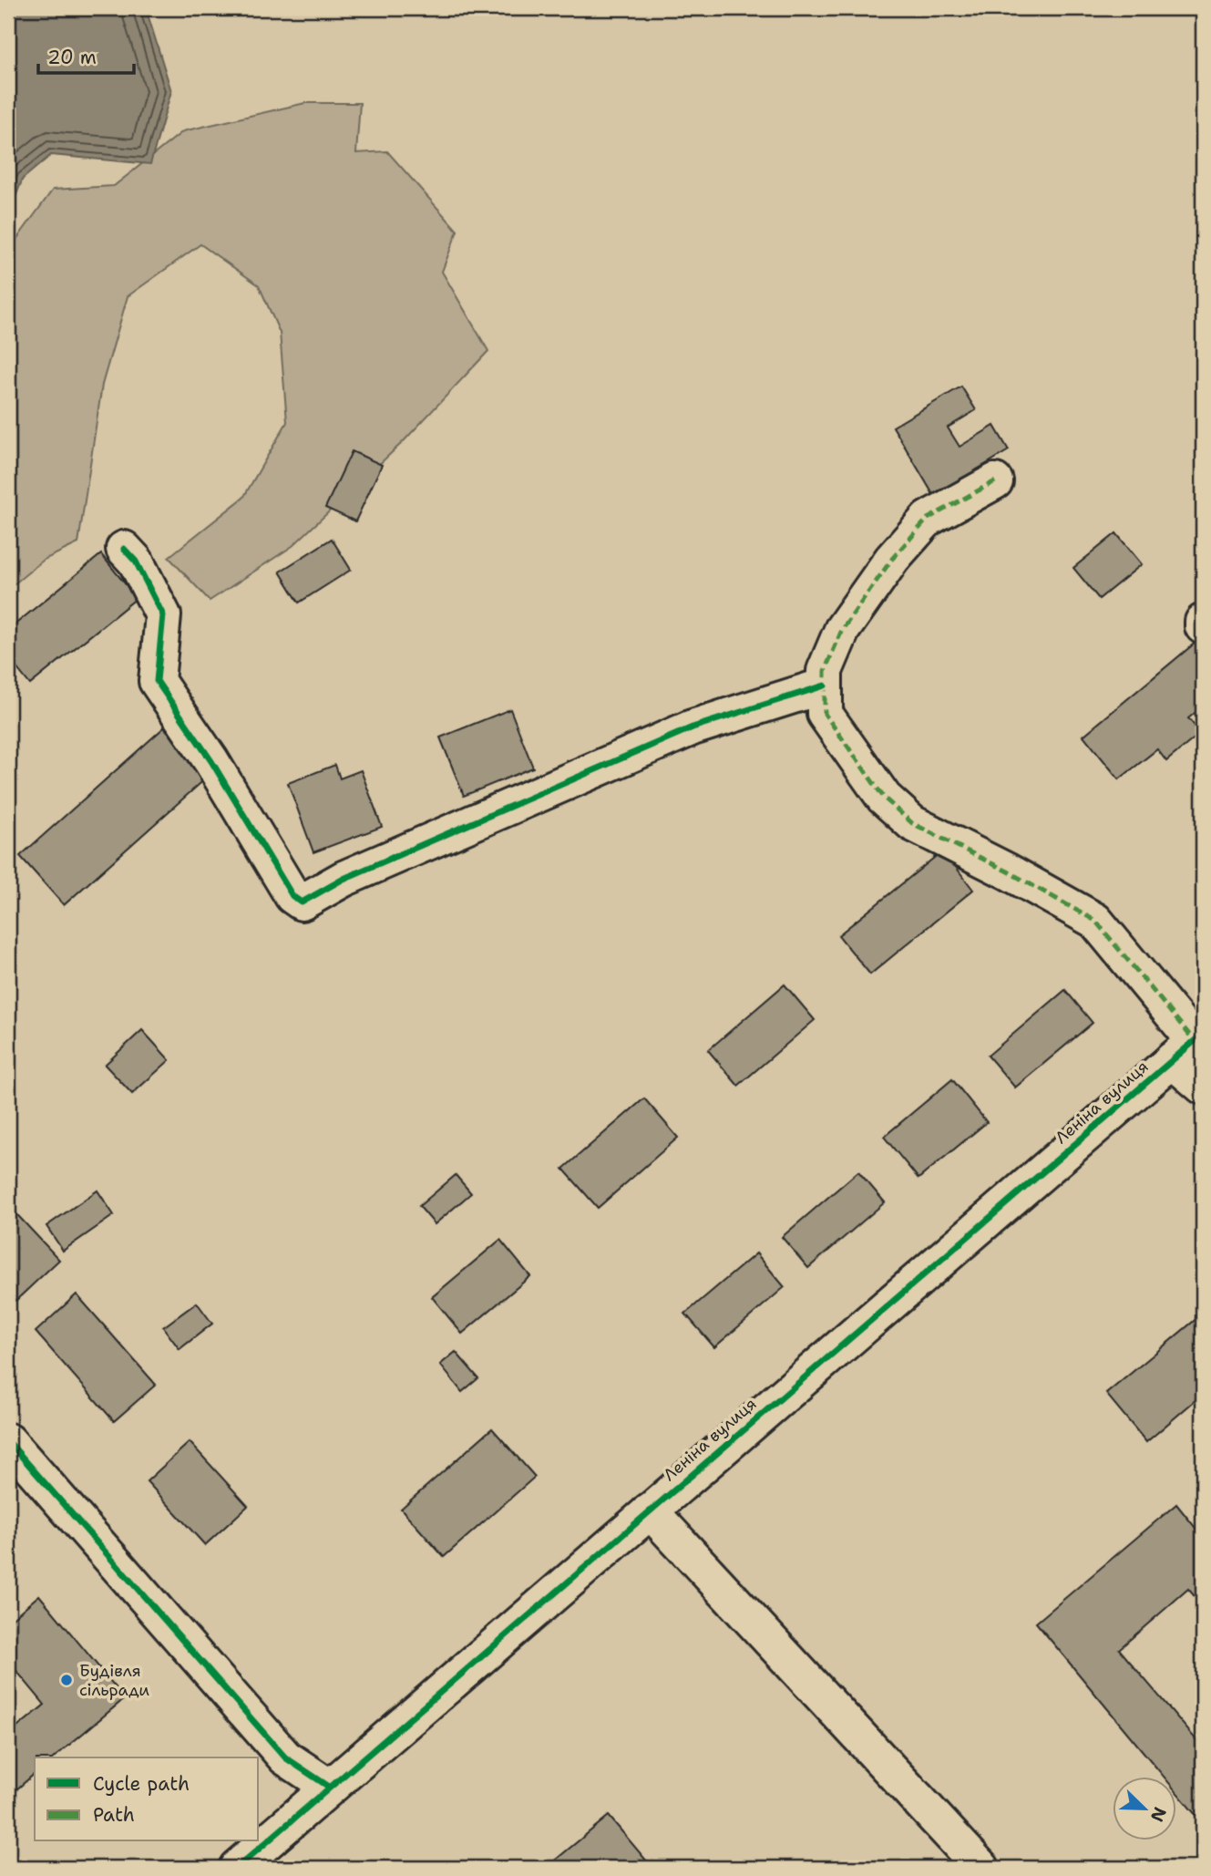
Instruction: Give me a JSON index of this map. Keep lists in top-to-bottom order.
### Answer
{
  "streets": {
    "street": ["Леніна вулиця"]
  },
  "places": ["Будівля сільради"],
  "legend": ["Cycle path", "Path"],
  "scale_bar": "20 m",
  "north": "bottom right"
}
